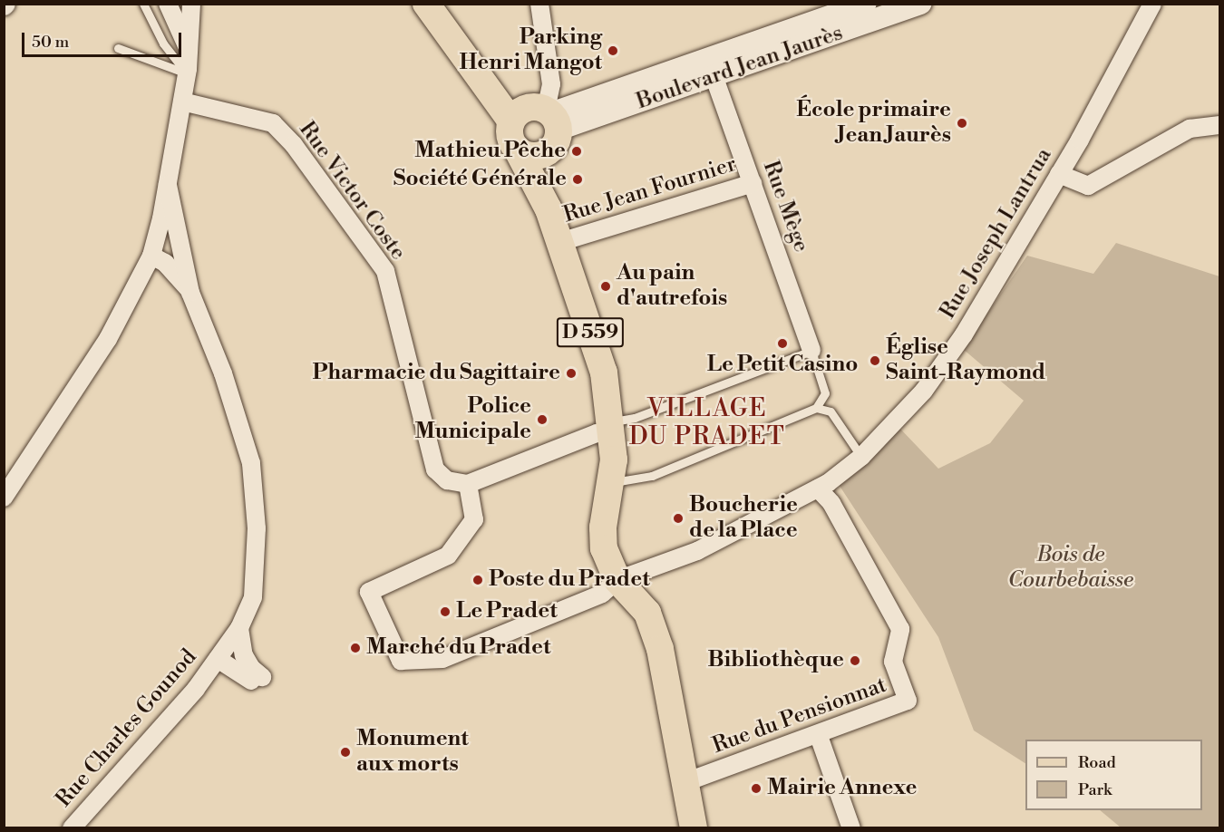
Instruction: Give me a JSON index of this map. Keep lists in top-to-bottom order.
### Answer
{
  "streets": {
    "main road": ["D 559"],
    "street": [
      "Boulevard Jean Jaurès",
      "Rue Jean Fournier",
      "Rue Victor Coste",
      "Rue Mège",
      "Rue Joseph Lantrua",
      "Rue du Pensionnat",
      "Rue Charles Gounod"
    ]
  },
  "crossings": [
    ["Boulevard Jean Jaurès", "Rue Mège"],
    ["Boulevard Jean Jaurès", "D 559"],
    ["Rue Jean Fournier", "Rue Mège"],
    ["Rue Jean Fournier", "D 559"],
    ["Rue Victor Coste", "Rue Joseph Lantrua"],
    ["Rue Joseph Lantrua", "D 559"],
    ["Rue Joseph Lantrua", "Rue du Pensionnat"],
    ["D 559", "Rue du Pensionnat"]
  ],
  "districts": ["VILLAGE DU PRADET"],
  "parks": ["Bois de Courbebaisse"],
  "places": [
    "Parking Henri Mangot",
    "École primaire Jean Jaurès",
    "Mathieu Pêche",
    "Société Générale",
    "Au pain d'autrefois",
    "Le Petit Casino",
    "Église Saint-Raymond",
    "Pharmacie du Sagittaire",
    "Police Municipale",
    "Boucherie de la Place",
    "Poste du Pradet",
    "Le Pradet",
    "Marché du Pradet",
    "Bibliothèque",
    "Monument aux morts",
    "Mairie Annexe"
  ],
  "legend": ["Road", "Park"],
  "scale_bar": "50 m"
}
